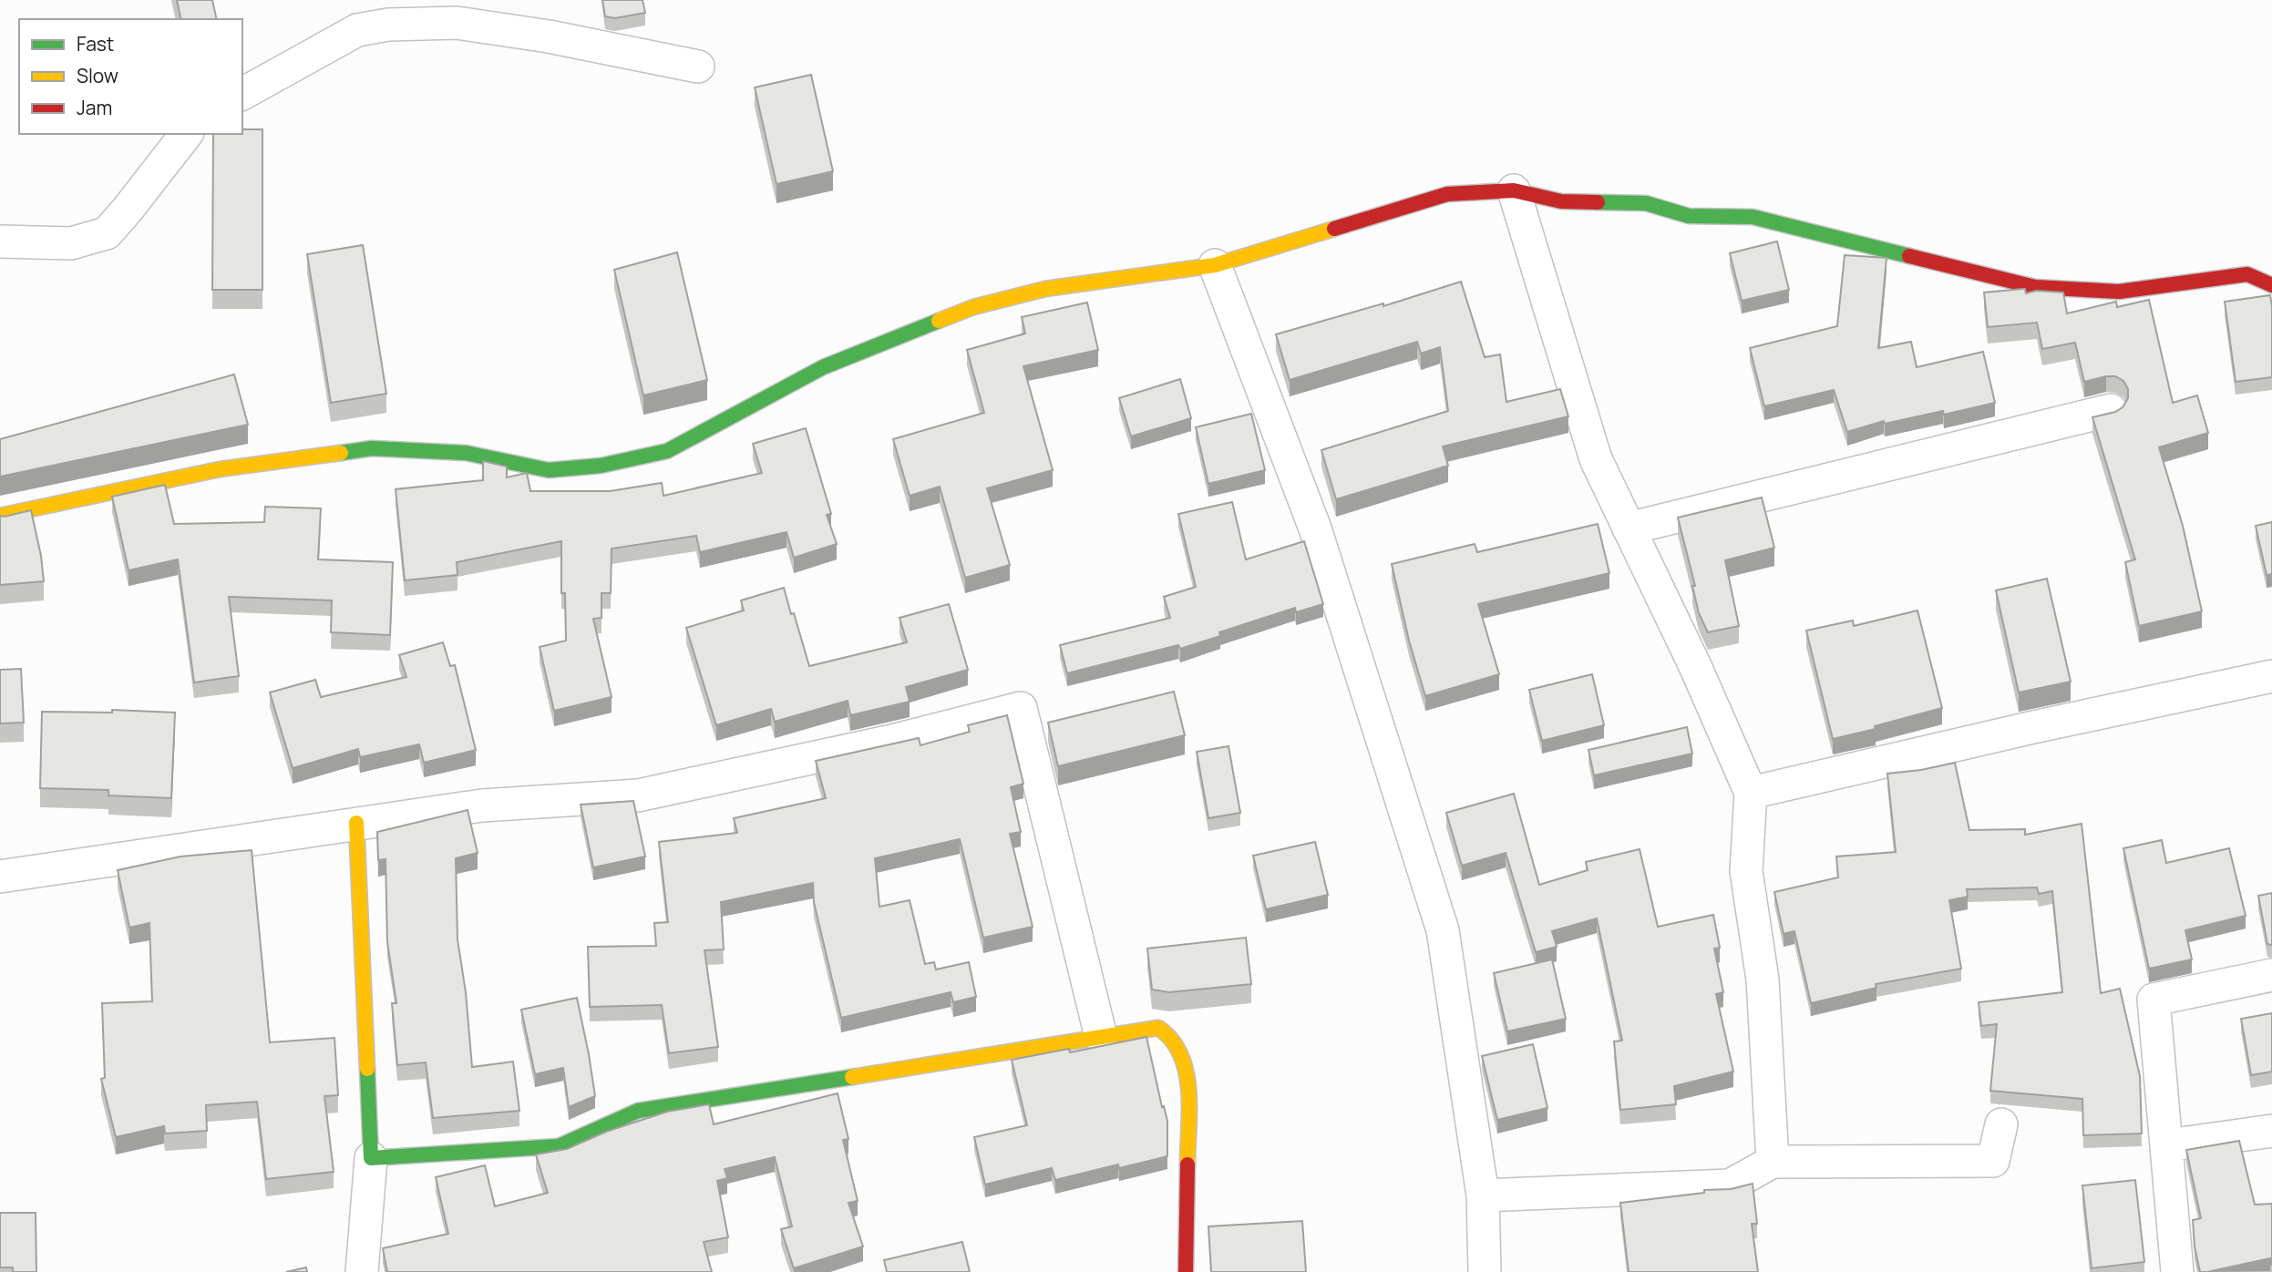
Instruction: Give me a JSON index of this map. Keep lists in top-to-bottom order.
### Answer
{
  "legend": ["Fast", "Slow", "Jam"]
}
